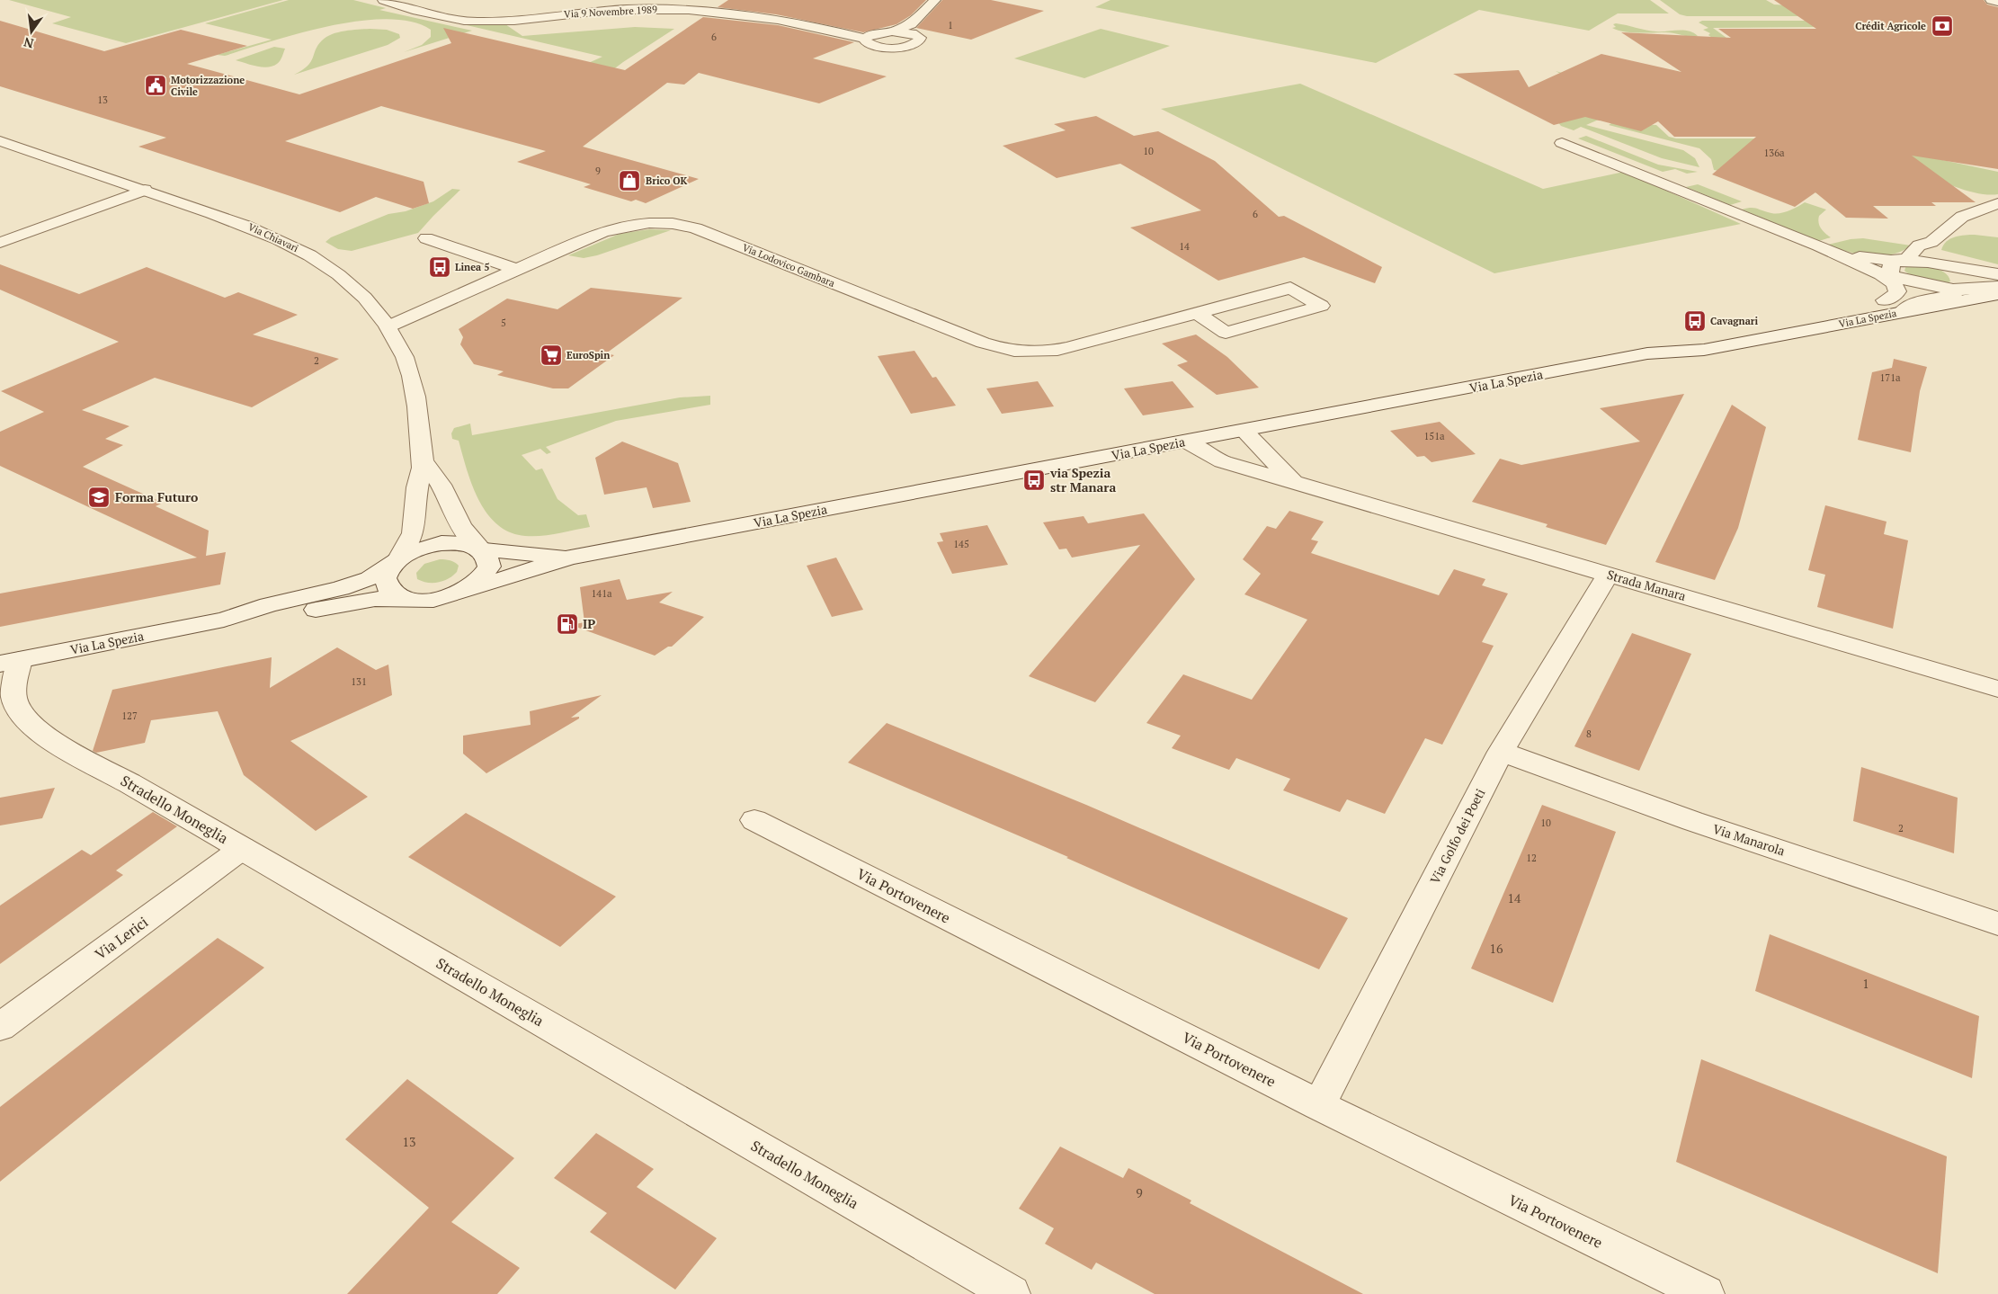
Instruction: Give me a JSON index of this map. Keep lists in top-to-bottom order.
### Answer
{
  "streets": {
    "street": [
      "Via 9 Novembre 1989",
      "Via Chiavari",
      "Via Lodovico Gambara",
      "Via La Spezia",
      "Strada Manara",
      "Stradello Moneglia",
      "Via Golfo dei Poeti",
      "Via Manarola",
      "Via Portovenere",
      "Via Lerici"
    ]
  },
  "crossings": [
    ["Via Chiavari", "Via Lodovico Gambara"],
    ["Via Chiavari", "Via La Spezia"],
    ["Via La Spezia", "Strada Manara"],
    ["Via La Spezia", "Stradello Moneglia"],
    ["Strada Manara", "Via Golfo dei Poeti"],
    ["Stradello Moneglia", "Via Lerici"],
    ["Via Golfo dei Poeti", "Via Manarola"],
    ["Via Golfo dei Poeti", "Via Portovenere"]
  ],
  "places": {
    "bank": ["Crédit Agricole"],
    "public building": ["Motorizzazione Civile"],
    "shop": ["Brico OK"],
    "bus stop": ["Linea 5", "Cavagnari", "via Spezia str Manara"],
    "supermarket": ["EuroSpin"],
    "school or university": ["Forma Futuro"],
    "fuel station": ["IP"]
  },
  "house_numbers": [
    "1",
    "6",
    "13",
    "10",
    "136a",
    "9",
    "6",
    "14",
    "5",
    "2",
    "171a",
    "151a",
    "145",
    "141a",
    "131",
    "127",
    "8",
    "10",
    "2",
    "12",
    "14",
    "16",
    "1",
    "13",
    "9"
  ],
  "north": "bottom"
}
